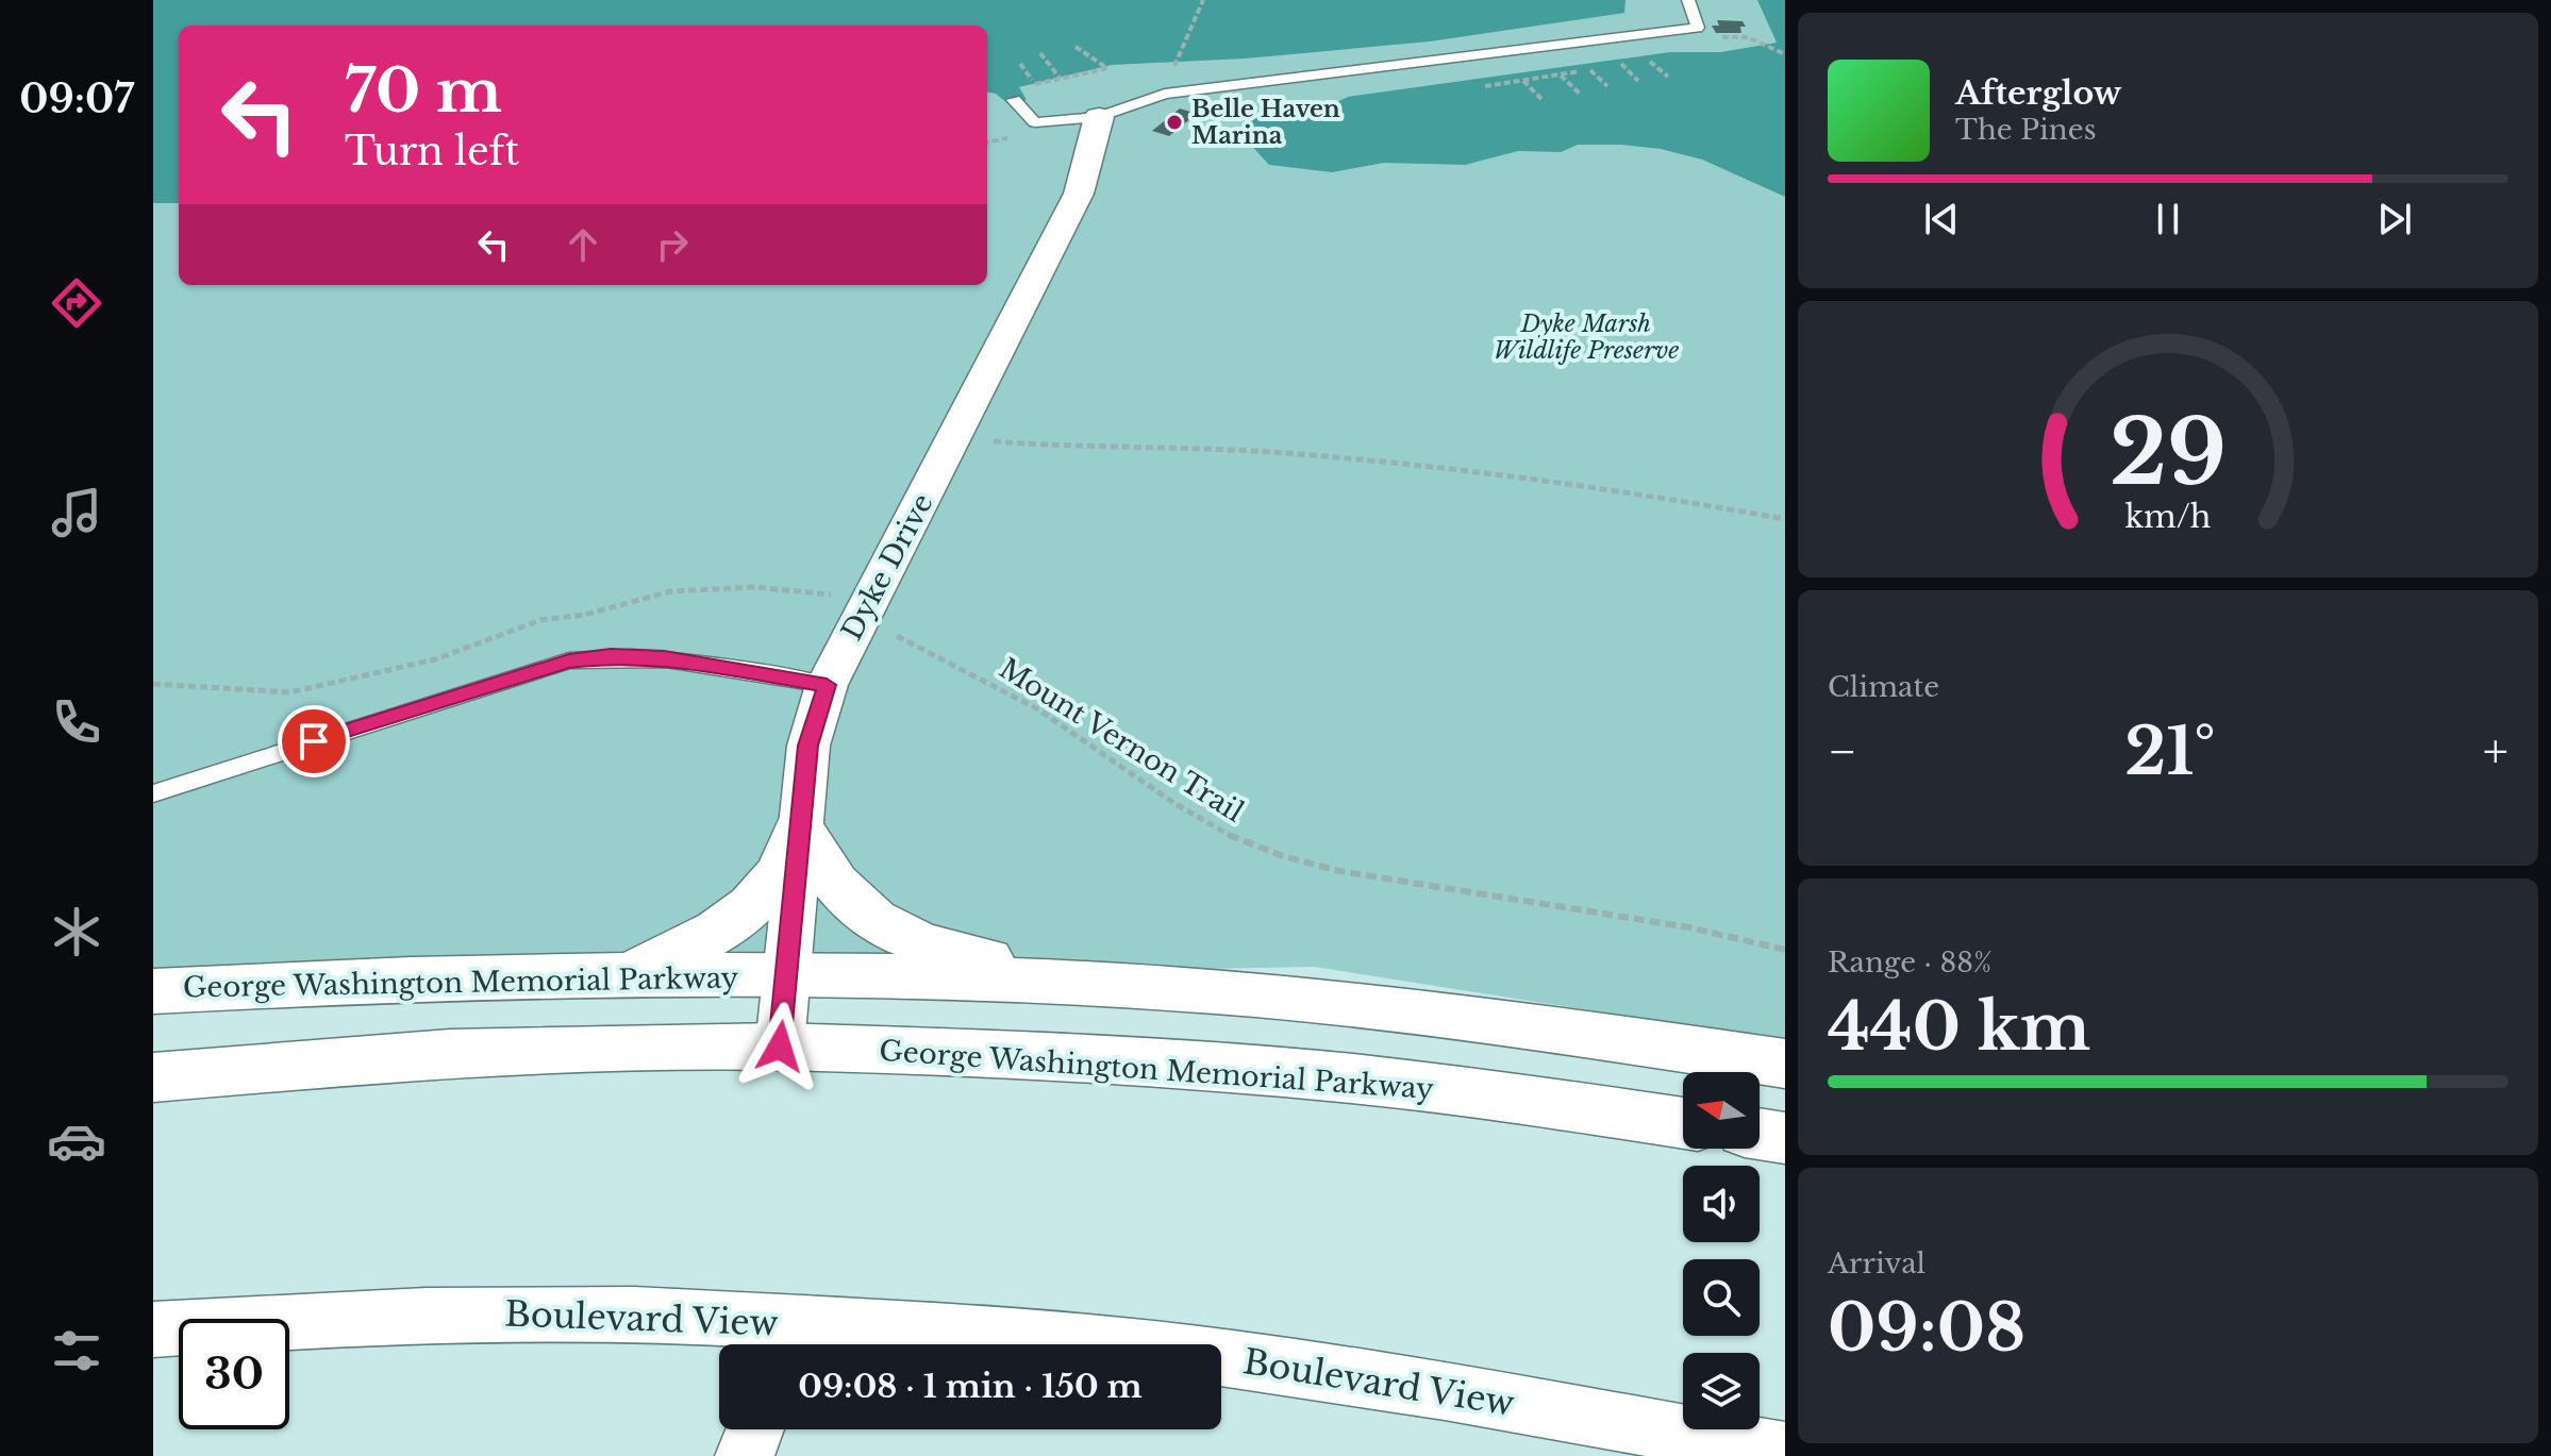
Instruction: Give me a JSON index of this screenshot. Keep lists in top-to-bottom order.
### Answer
{
  "streets": {
    "main road": ["George Washington Memorial Parkway"],
    "street": ["Dyke Drive", "Boulevard View"],
    "path": ["Mount Vernon Trail"]
  },
  "crossings": [
    ["Dyke Drive", "Mount Vernon Trail"],
    ["Dyke Drive", "George Washington Memorial Parkway"]
  ],
  "parks": ["Dyke Marsh Wildlife Preserve"],
  "places": ["Belle Haven Marina"],
  "north": "left",
  "page": {
    "tabs": "09:07",
    "turn": ["70 m", "Turn left"],
    "song": ["Afterglow", "The Pines"],
    "tile": [
      "Climate",
      ["Range · 88%", "440 km"],
      ["Arrival", "09:08"]
    ],
    "heat": ["−", "21°", "+"],
    "limit": "30",
    "trip": "09:08 · 1 min · 150 m",
    "gauge": ["29", "km/h"]
  }
}
